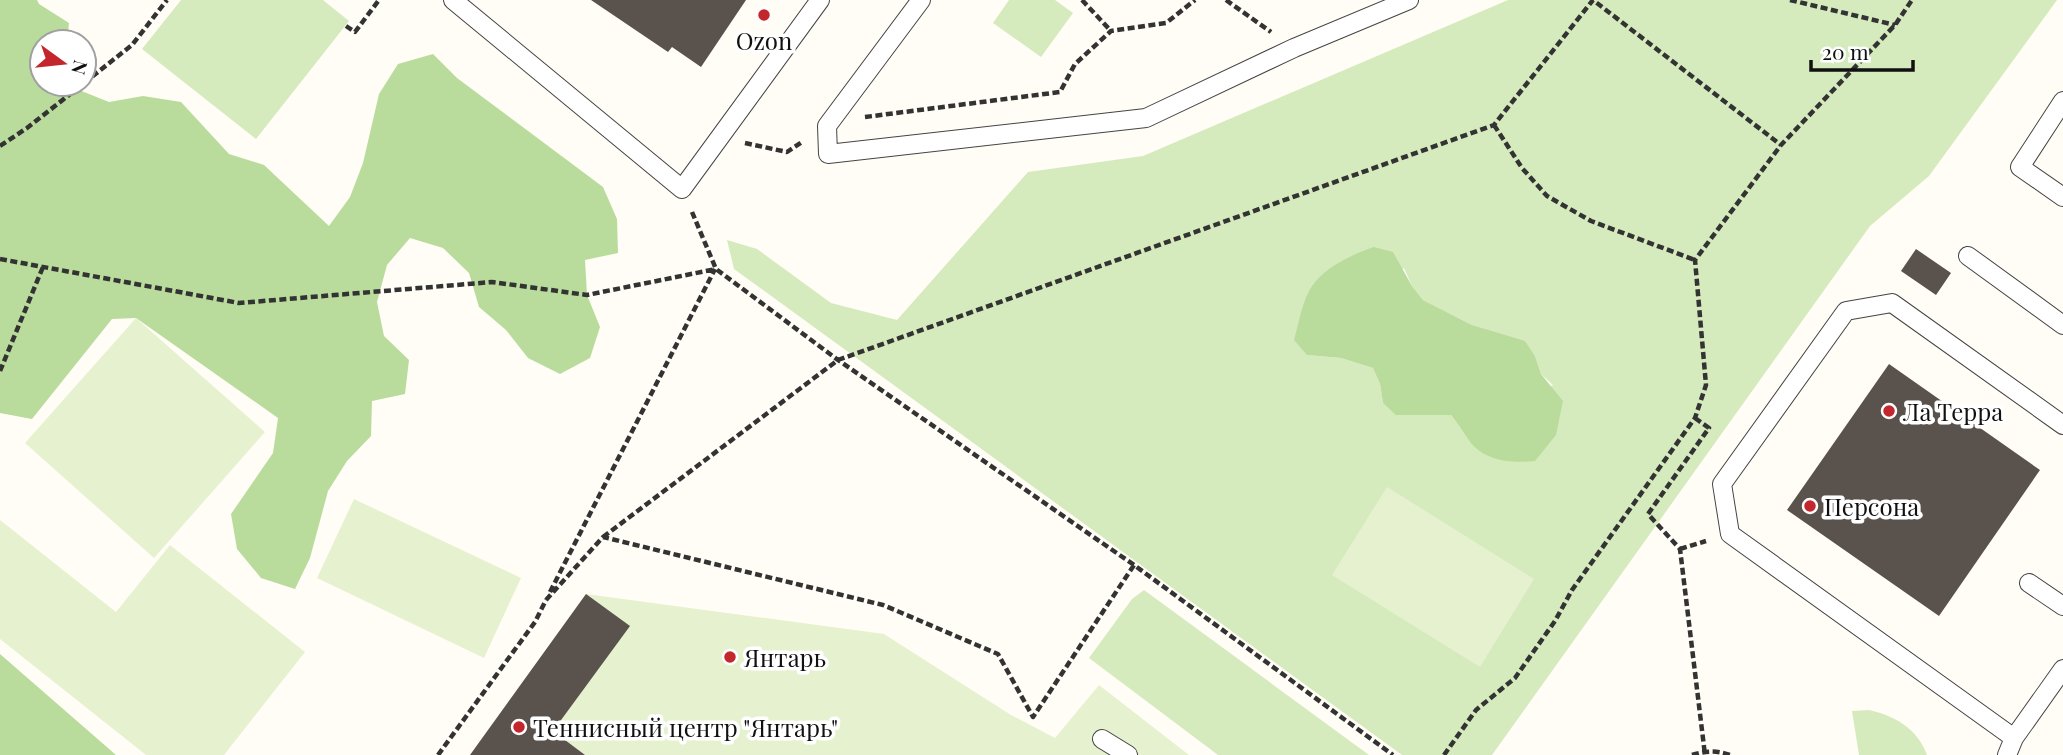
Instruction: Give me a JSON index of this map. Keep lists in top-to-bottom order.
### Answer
{
  "places": [
    "Ozon",
    "Ла Терра",
    "Персона",
    "Янтарь",
    "Теннисный центр \"Янтарь\""
  ],
  "scale_bar": "20 m",
  "north": "right"
}
